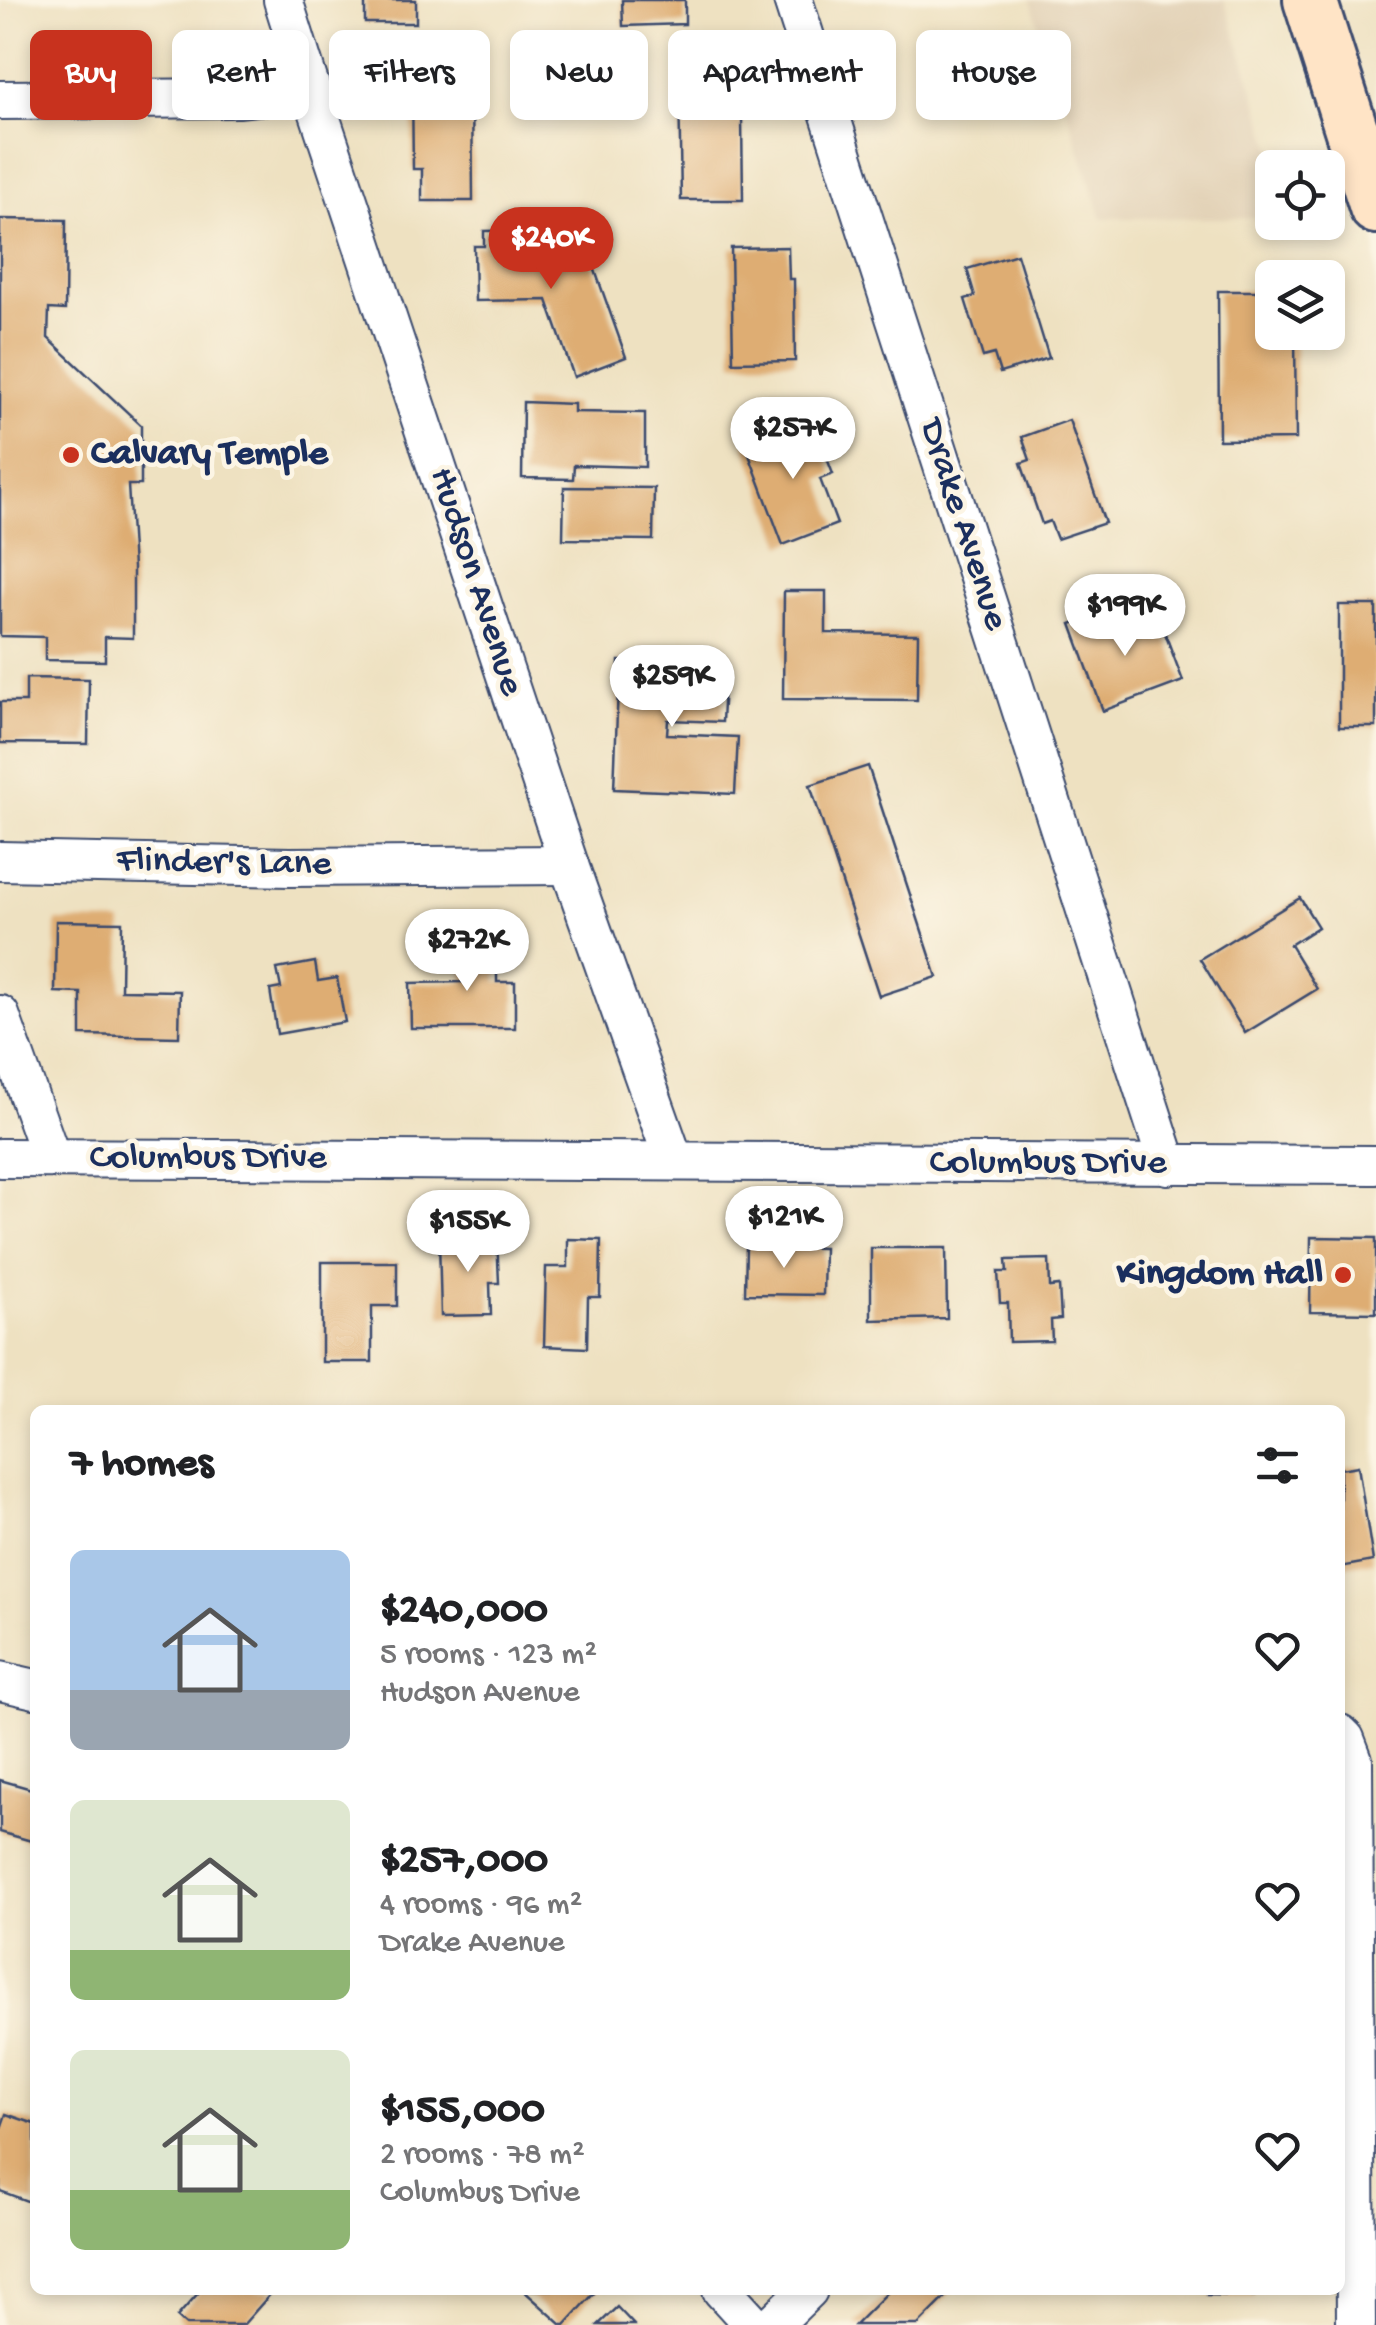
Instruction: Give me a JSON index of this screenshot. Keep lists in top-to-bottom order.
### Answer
{
  "streets": {
    "street": [
      "Drake Avenue",
      "Hudson Avenue",
      "Flinder's Lane",
      "Columbus Drive"
    ]
  },
  "crossings": [
    ["Drake Avenue", "Columbus Drive"],
    ["Hudson Avenue", "Flinder's Lane"],
    ["Hudson Avenue", "Columbus Drive"]
  ],
  "places": ["Calvary Temple", "Kingdom Hall"],
  "page": {
    "chip": [
      "Buy",
      "Rent",
      "Filters",
      "New",
      "Apartment",
      "House"
    ],
    "price": [
      "$240K",
      "$257K",
      "$199K",
      "$259K",
      "$272K",
      "$121K",
      "$155K"
    ],
    "heading": "7 homes",
    "list": [
      {
        "name": "$240,000",
        "note": "5 rooms · 123 m² · Hudson Avenue"
      },
      {
        "name": "$257,000",
        "note": "4 rooms · 96 m² · Drake Avenue"
      },
      {
        "name": "$155,000",
        "note": "2 rooms · 78 m² · Columbus Drive"
      }
    ]
  }
}
